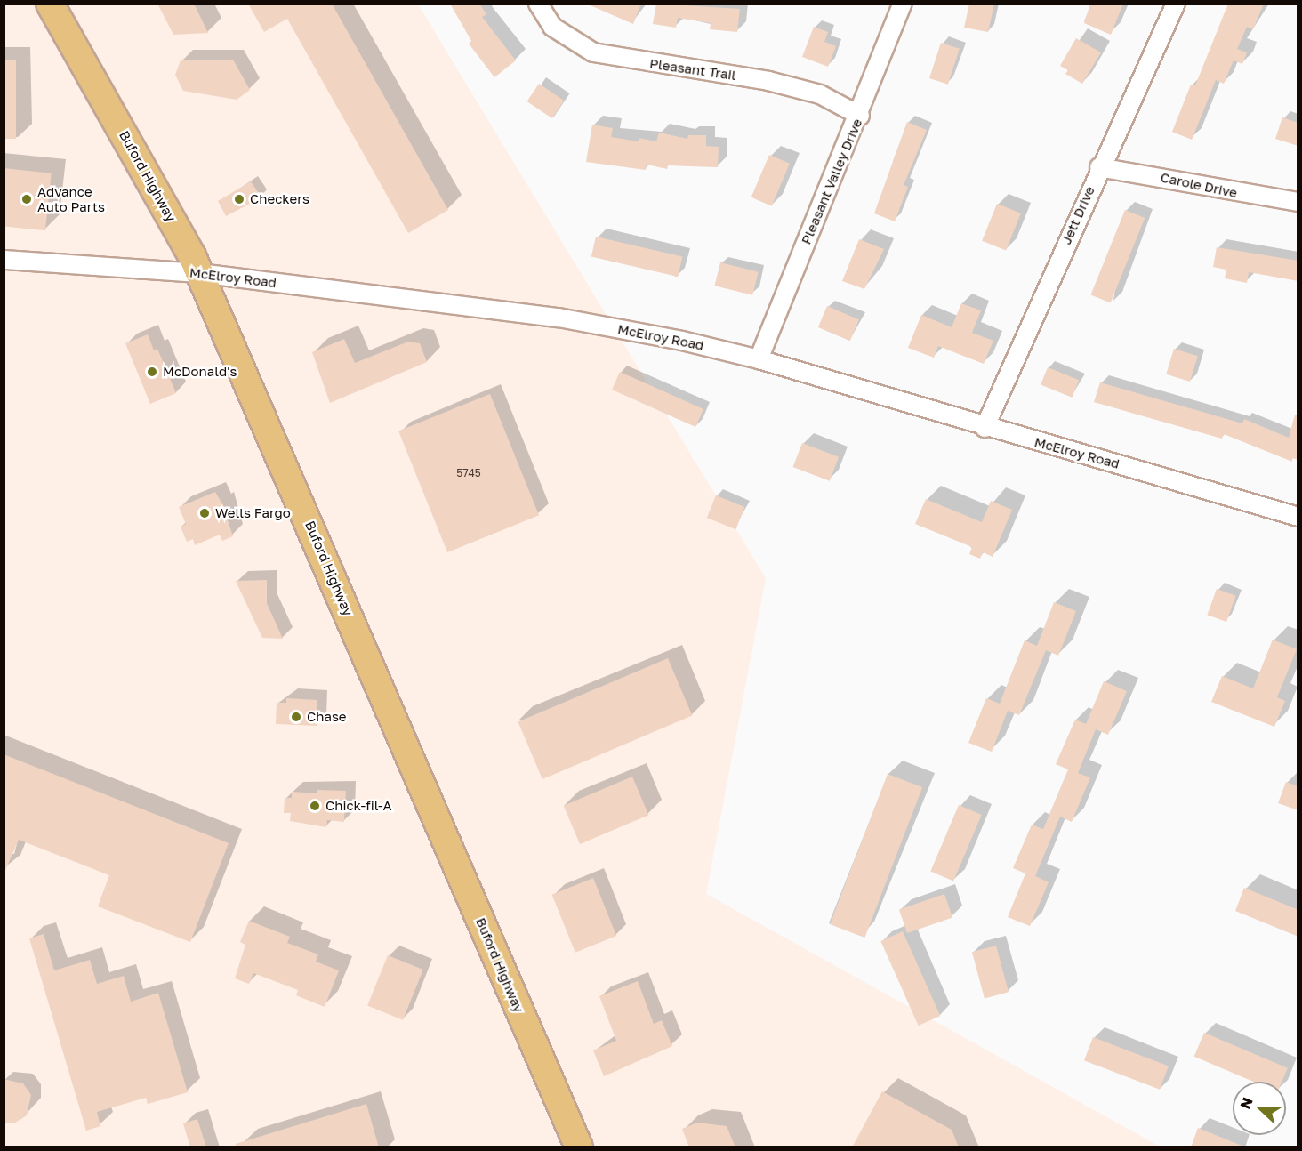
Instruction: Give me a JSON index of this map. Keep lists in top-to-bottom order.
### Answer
{
  "streets": {
    "main road": ["Buford Highway"],
    "street": [
      "Pleasant Trail",
      "Pleasant Valley Drive",
      "Carole Drive",
      "Jett Drive",
      "McElroy Road"
    ]
  },
  "crossings": [
    ["Pleasant Trail", "Pleasant Valley Drive"],
    ["Buford Highway", "McElroy Road"],
    ["Pleasant Valley Drive", "McElroy Road"],
    ["Carole Drive", "Jett Drive"],
    ["Jett Drive", "McElroy Road"]
  ],
  "places": [
    "Advance Auto Parts",
    "Checkers",
    "McDonald's",
    "Wells Fargo",
    "Chase",
    "Chick-fil-A"
  ],
  "house_numbers": ["5745"],
  "north": "left"
}
